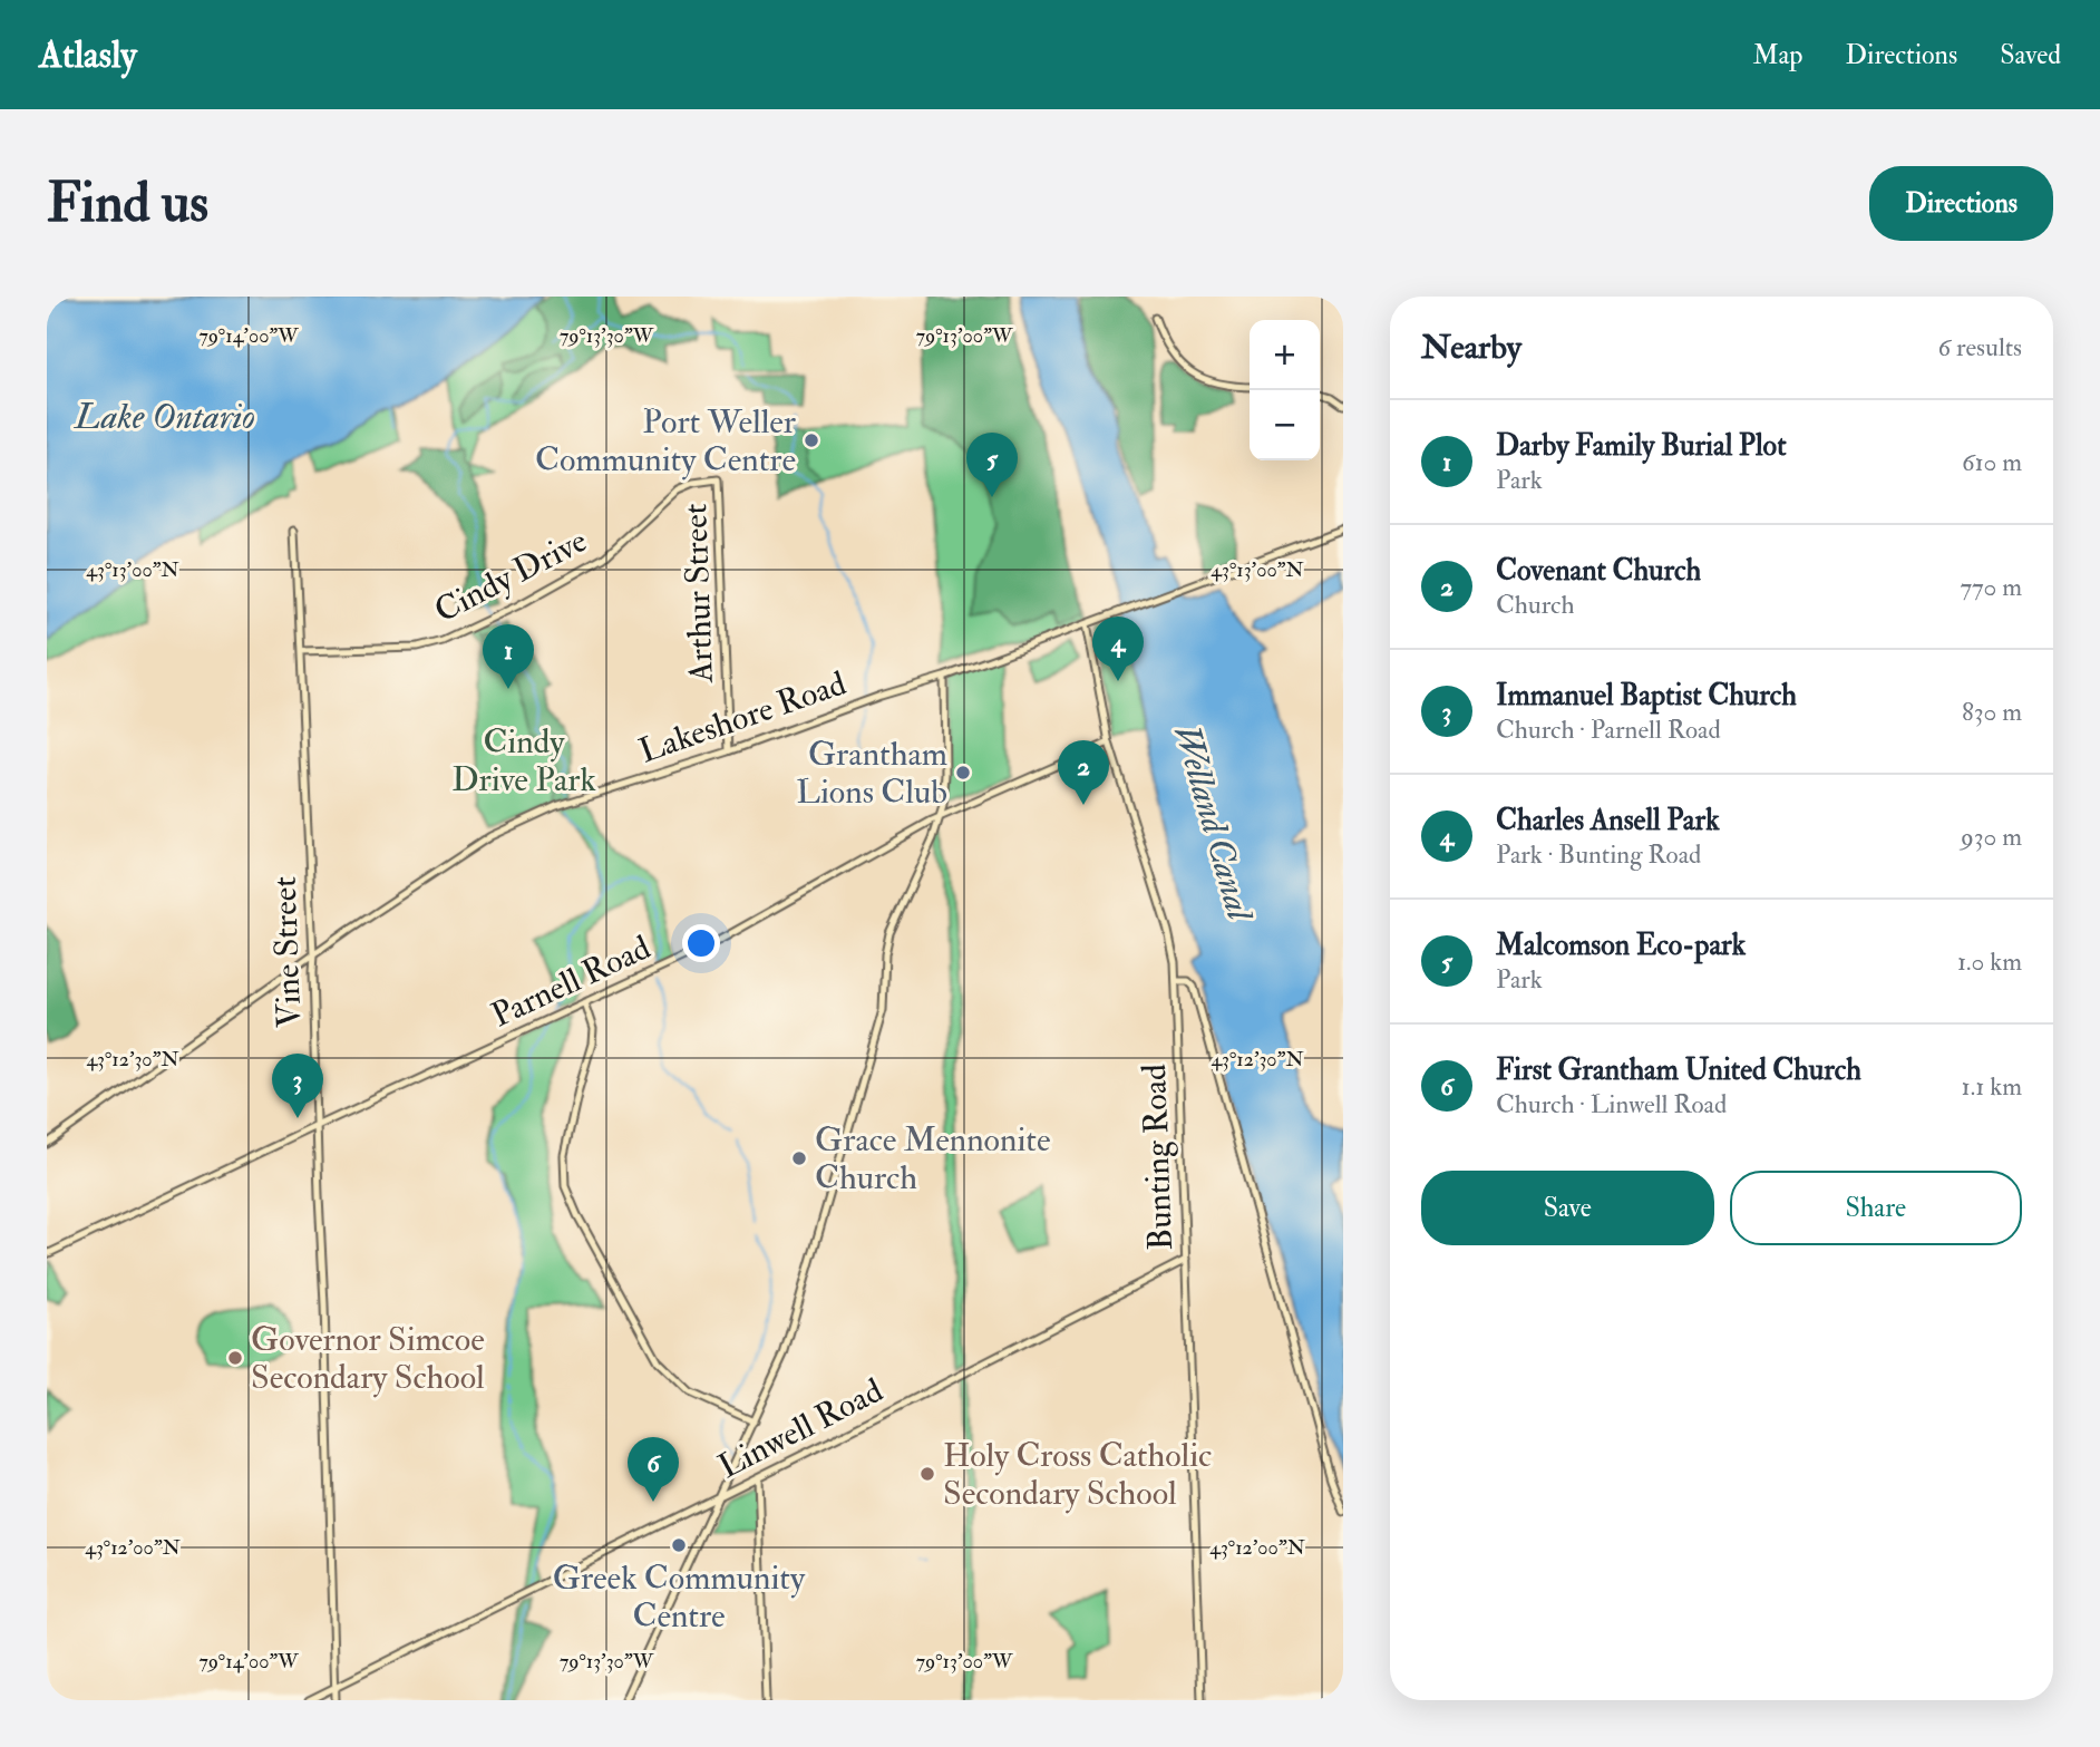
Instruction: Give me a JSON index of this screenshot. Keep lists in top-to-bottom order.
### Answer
{
  "streets": {
    "main road": [
      "Cindy Drive",
      "Arthur Street",
      "Lakeshore Road",
      "Vine Street",
      "Parnell Road",
      "Bunting Road",
      "Linwell Road"
    ]
  },
  "crossings": [
    ["Cindy Drive", "Arthur Street"],
    ["Cindy Drive", "Vine Street"],
    ["Arthur Street", "Lakeshore Road"],
    ["Lakeshore Road", "Vine Street"],
    ["Lakeshore Road", "Bunting Road"],
    ["Vine Street", "Parnell Road"],
    ["Vine Street", "Linwell Road"],
    ["Parnell Road", "Bunting Road"],
    ["Bunting Road", "Linwell Road"]
  ],
  "water": ["Lake Ontario", "Welland Canal"],
  "parks": ["Cindy Drive Park"],
  "places": [
    "Port Weller Community Centre",
    "Grantham Lions Club",
    "Grace Mennonite Church",
    "Governor Simcoe Secondary School",
    "Holy Cross Catholic Secondary School",
    "Greek Community Centre"
  ],
  "page": {
    "header": "Atlasly",
    "nav": ["Map", "Directions", "Saved"],
    "buttons": [
      "Directions",
      ["Save", "Share"]
    ],
    "title": "Find us",
    "heading": ["Nearby", "6 results"],
    "map_buttons": ["+", "−"],
    "list": [
      {
        "mark": "1",
        "name": "Darby Family Burial Plot",
        "note": "Park",
        "value": "610 m"
      },
      {
        "mark": "2",
        "name": "Covenant Church",
        "note": "Church",
        "value": "770 m"
      },
      {
        "mark": "3",
        "name": "Immanuel Baptist Church",
        "note": "Church · Parnell Road",
        "value": "830 m"
      },
      {
        "mark": "4",
        "name": "Charles Ansell Park",
        "note": "Park · Bunting Road",
        "value": "930 m"
      },
      {
        "mark": "5",
        "name": "Malcomson Eco-park",
        "note": "Park",
        "value": "1.0 km"
      },
      {
        "mark": "6",
        "name": "First Grantham United Church",
        "note": "Church · Linwell Road",
        "value": "1.1 km"
      }
    ],
    "pins": [
      "5",
      "4",
      "1",
      "2",
      "3",
      "6"
    ]
  },
  "coordinates": [
    "79°14'00\"W",
    "79°13'30\"W",
    "79°13'00\"W",
    "43°13'00\"N",
    "43°12'30\"N",
    "43°12'00\"N"
  ]
}
